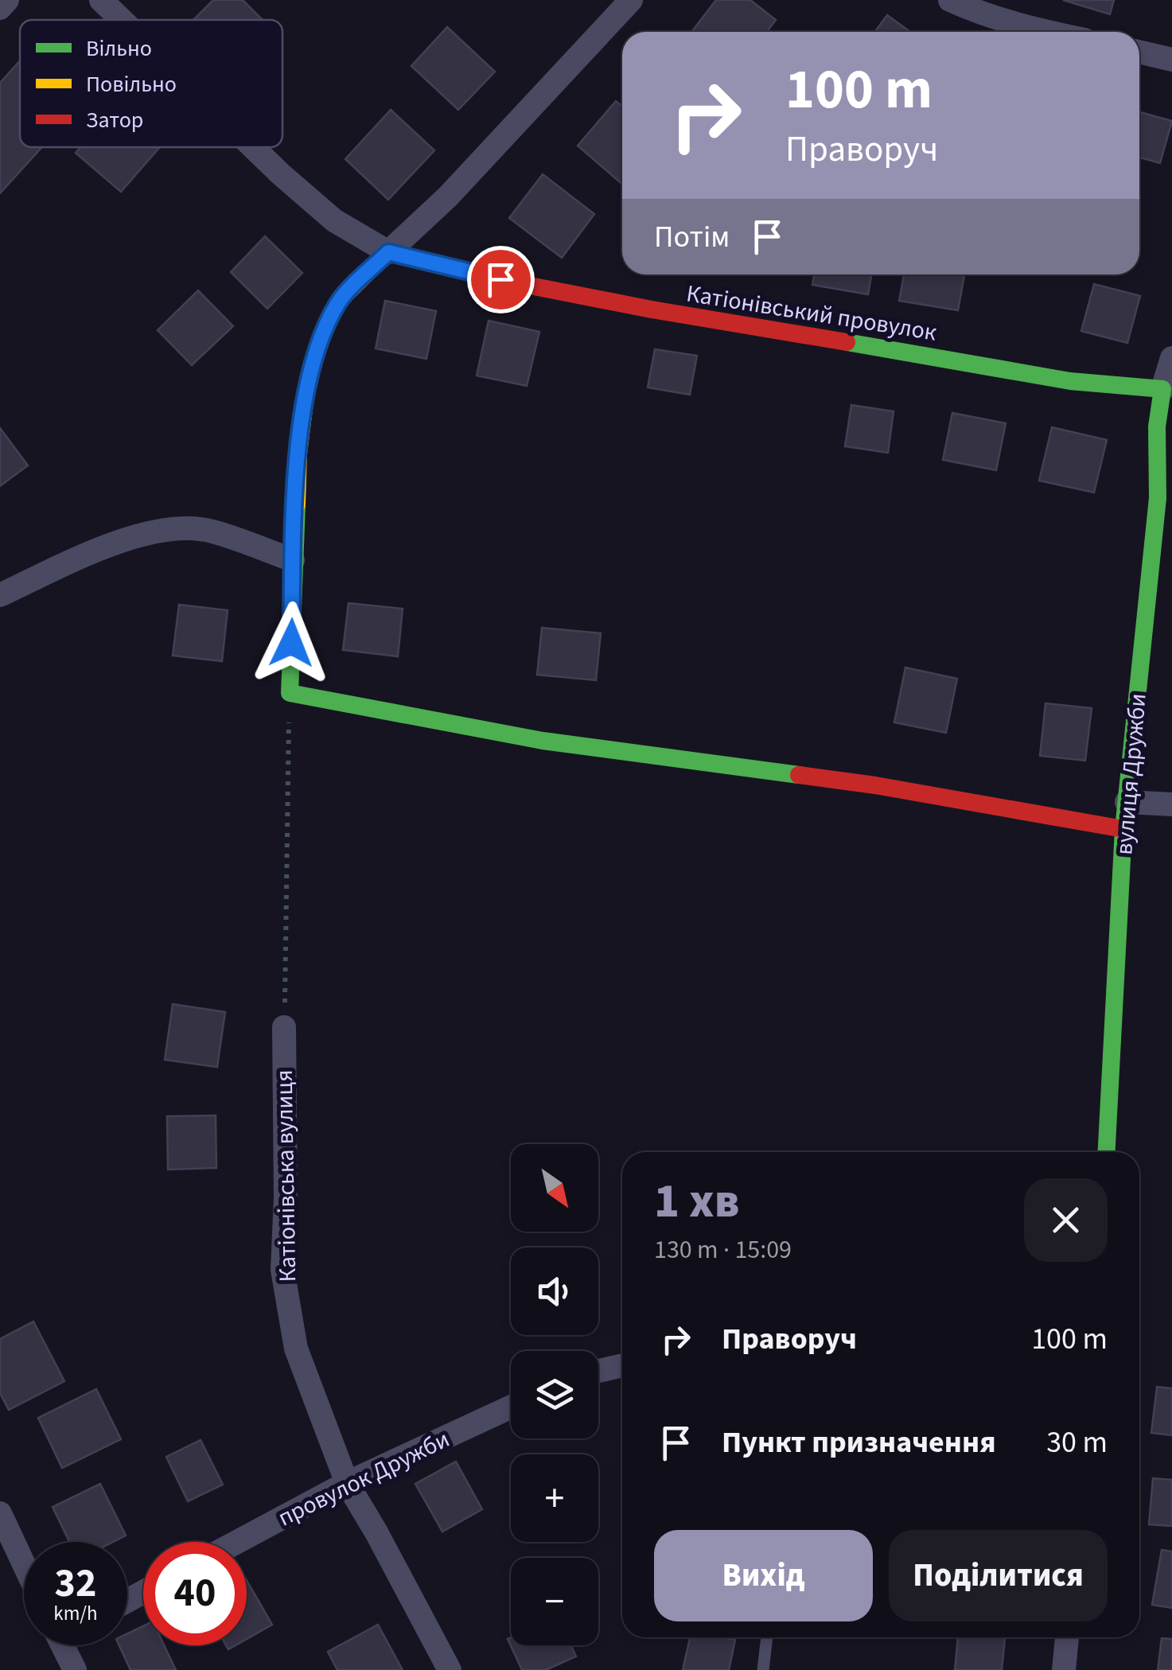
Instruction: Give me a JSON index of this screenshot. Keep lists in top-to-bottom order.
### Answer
{
  "streets": {
    "street": [
      "Катіонівський провулок",
      "вулиця Дружби",
      "Катіонівська вулиця",
      "провулок Дружби"
    ]
  },
  "crossings": [
    ["Катіонівський провулок", "вулиця Дружби"],
    ["Катіонівська вулиця", "провулок Дружби"]
  ],
  "legend": ["Вільно", "Повільно", "Затор"],
  "north": "bottom right",
  "page": {
    "turn": ["100 m", "Праворуч"],
    "then": "Потім",
    "map_buttons": ["+", "−"],
    "heading": ["1 хв", "130 m · 15:09"],
    "list": [
      {
        "name": "Праворуч",
        "value": "100 m"
      },
      {
        "name": "Пункт призначення",
        "value": "30 m"
      }
    ],
    "buttons": ["Вихід", "Поділитися"],
    "speed": "32 km/h",
    "limit": "40"
  }
}
